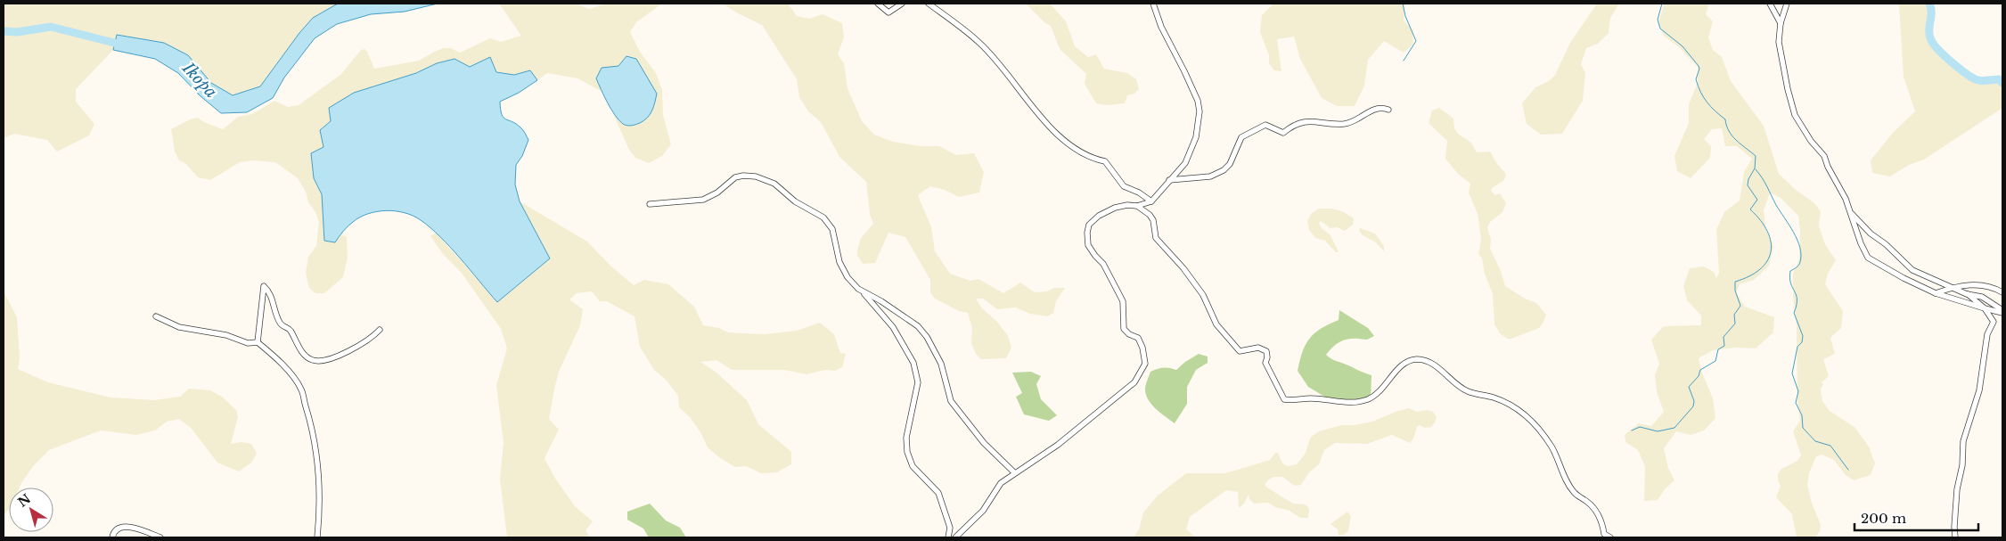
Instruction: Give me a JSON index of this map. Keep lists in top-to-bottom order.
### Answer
{
  "water": ["Ikopa"],
  "scale_bar": "200 m",
  "north": "top left"
}
